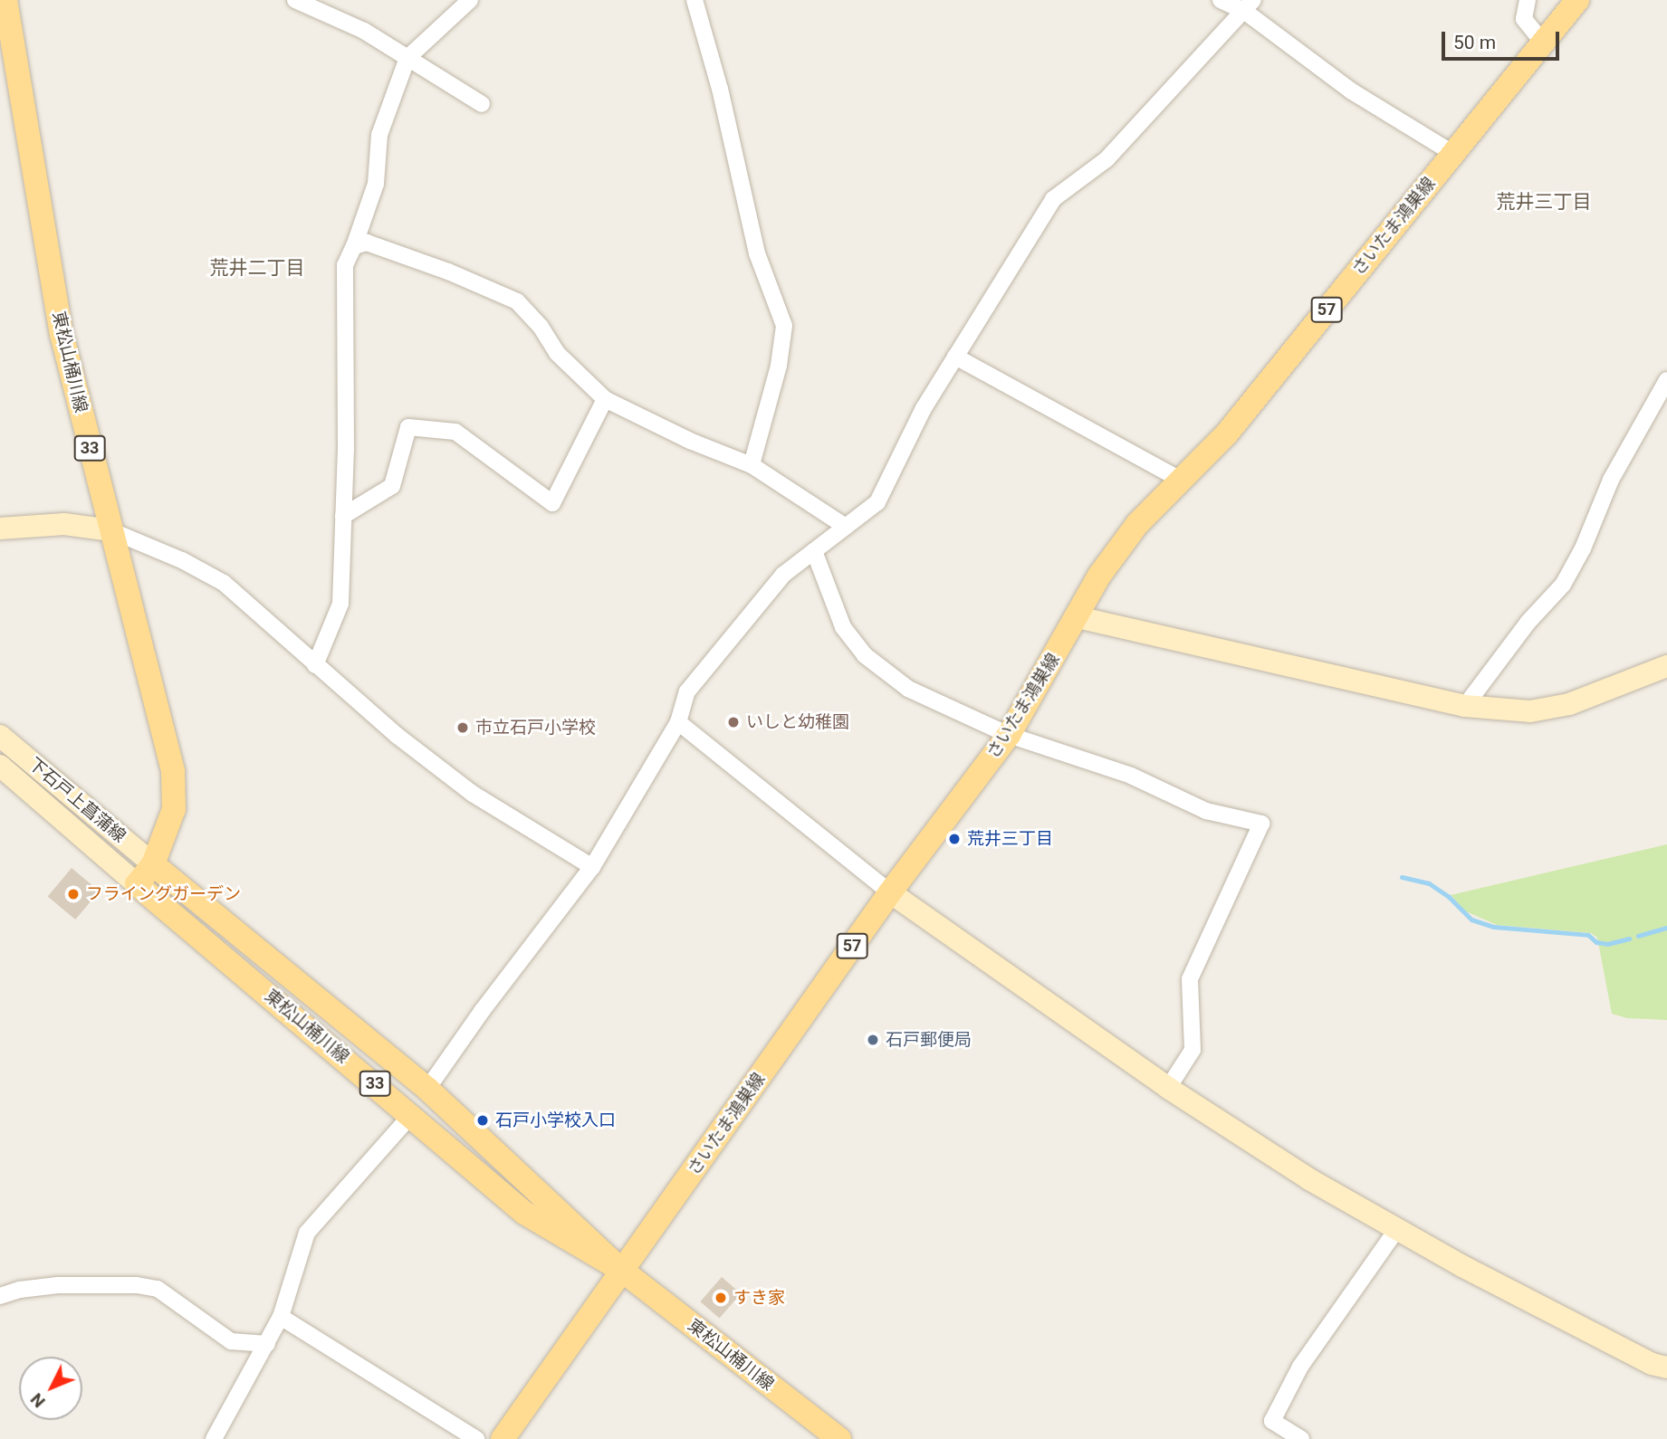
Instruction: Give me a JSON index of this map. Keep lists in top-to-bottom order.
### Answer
{
  "streets": {
    "main road": [
      "さいたま鴻巣線",
      "57",
      "東松山桶川線",
      "33"
    ],
    "street": ["下石戸上菖蒲線"]
  },
  "crossings": [
    ["さいたま鴻巣線", "東松山桶川線"],
    ["東松山桶川線", "下石戸上菖蒲線"]
  ],
  "districts": ["荒井三丁目", "荒井二丁目"],
  "places": [
    "いしと幼稚園",
    "市立石戸小学校",
    "荒井三丁目",
    "フライングガーデン",
    "石戸郵便局",
    "石戸小学校入口",
    "すき家"
  ],
  "scale_bar": "50 m",
  "north": "bottom left"
}
